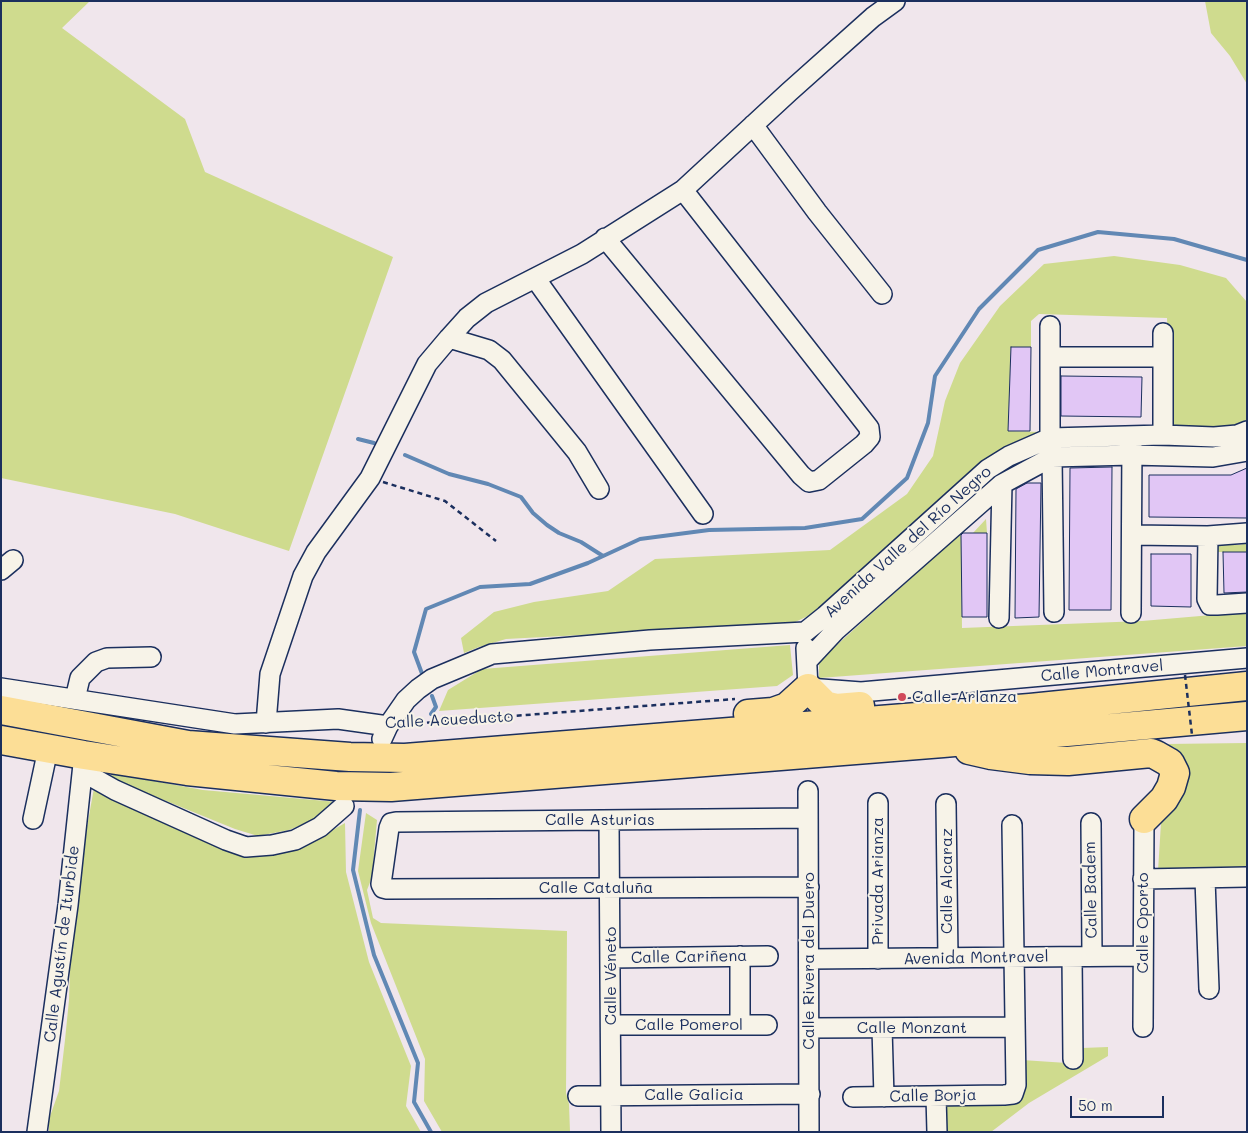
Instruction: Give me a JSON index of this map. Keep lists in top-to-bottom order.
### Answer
{
  "streets": {
    "street": [
      "Avenida Valle del Río Negro",
      "Calle Montravel",
      "Calle Acueducto",
      "Calle Asturias",
      "Privada Arianza",
      "Calle Alcaraz",
      "Calle Cataluña",
      "Calle Badem",
      "Calle Oporto",
      "Calle Agustín de Iturbide",
      "Calle Cariñena",
      "Avenida Montravel",
      "Calle Rivera del Duero",
      "Calle Véneto",
      "Calle Pomerol",
      "Calle Monzant",
      "Calle Galicia",
      "Calle Borja"
    ]
  },
  "crossings": [
    ["Calle Asturias", "Calle Cataluña"],
    ["Calle Asturias", "Calle Rivera del Duero"],
    ["Calle Asturias", "Calle Véneto"],
    ["Privada Arianza", "Avenida Montravel"],
    ["Calle Alcaraz", "Avenida Montravel"],
    ["Calle Cataluña", "Calle Rivera del Duero"],
    ["Calle Cataluña", "Calle Véneto"],
    ["Calle Badem", "Avenida Montravel"],
    ["Calle Oporto", "Avenida Montravel"],
    ["Calle Cariñena", "Calle Véneto"],
    ["Avenida Montravel", "Calle Rivera del Duero"],
    ["Calle Rivera del Duero", "Calle Monzant"],
    ["Calle Rivera del Duero", "Calle Galicia"],
    ["Calle Véneto", "Calle Pomerol"],
    ["Calle Véneto", "Calle Galicia"],
    ["Calle Monzant", "Calle Borja"]
  ],
  "places": ["Calle Arlanza"],
  "scale_bar": "50 m"
}
